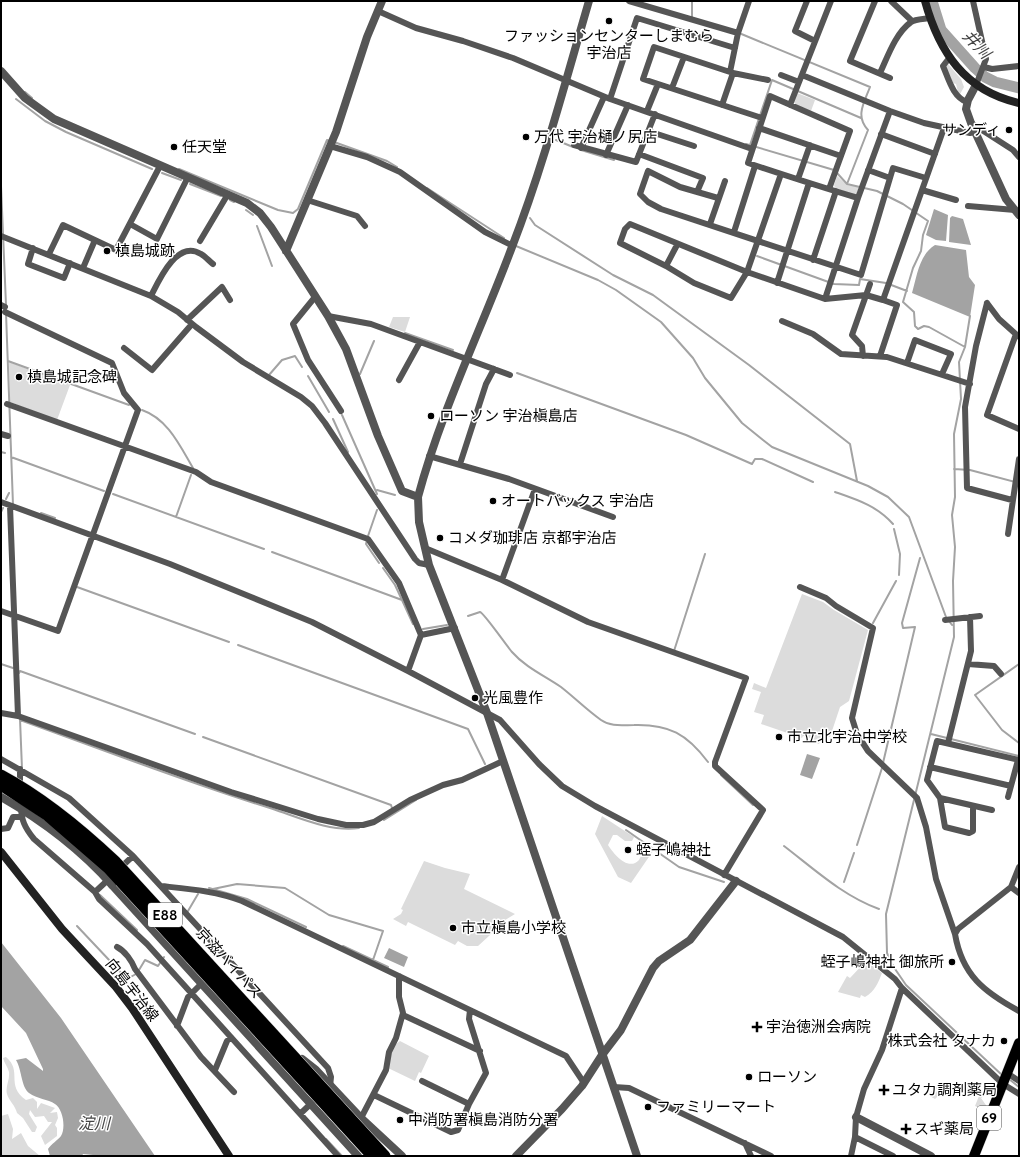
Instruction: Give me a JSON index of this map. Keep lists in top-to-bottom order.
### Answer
{
  "streets": {
    "highway": ["E88", "京滋バイパス"],
    "main road": ["向島宇治線", "69"]
  },
  "water": ["井川", "淀川"],
  "places": {
    "other": [
      "ファッションセンターしまむら 宇治店",
      "サンディ",
      "万代 宇治樋ノ尻店",
      "任天堂",
      "槙島城跡",
      "槙島城記念碑",
      "ローソン 宇治槇島店",
      "オートバックス 宇治店",
      "コメダ珈琲店 京都宇治店",
      "光風豊作",
      "市立北宇治中学校",
      "蛭子嶋神社",
      "市立槇島小学校",
      "蛭子嶋神社 御旅所",
      "株式会社 タナカ",
      "ローソン",
      "ファミリーマート",
      "中消防署槇島消防分署"
    ],
    "health": ["宇治徳洲会病院", "ユタカ調剤薬局", "スギ薬局"]
  }
}
